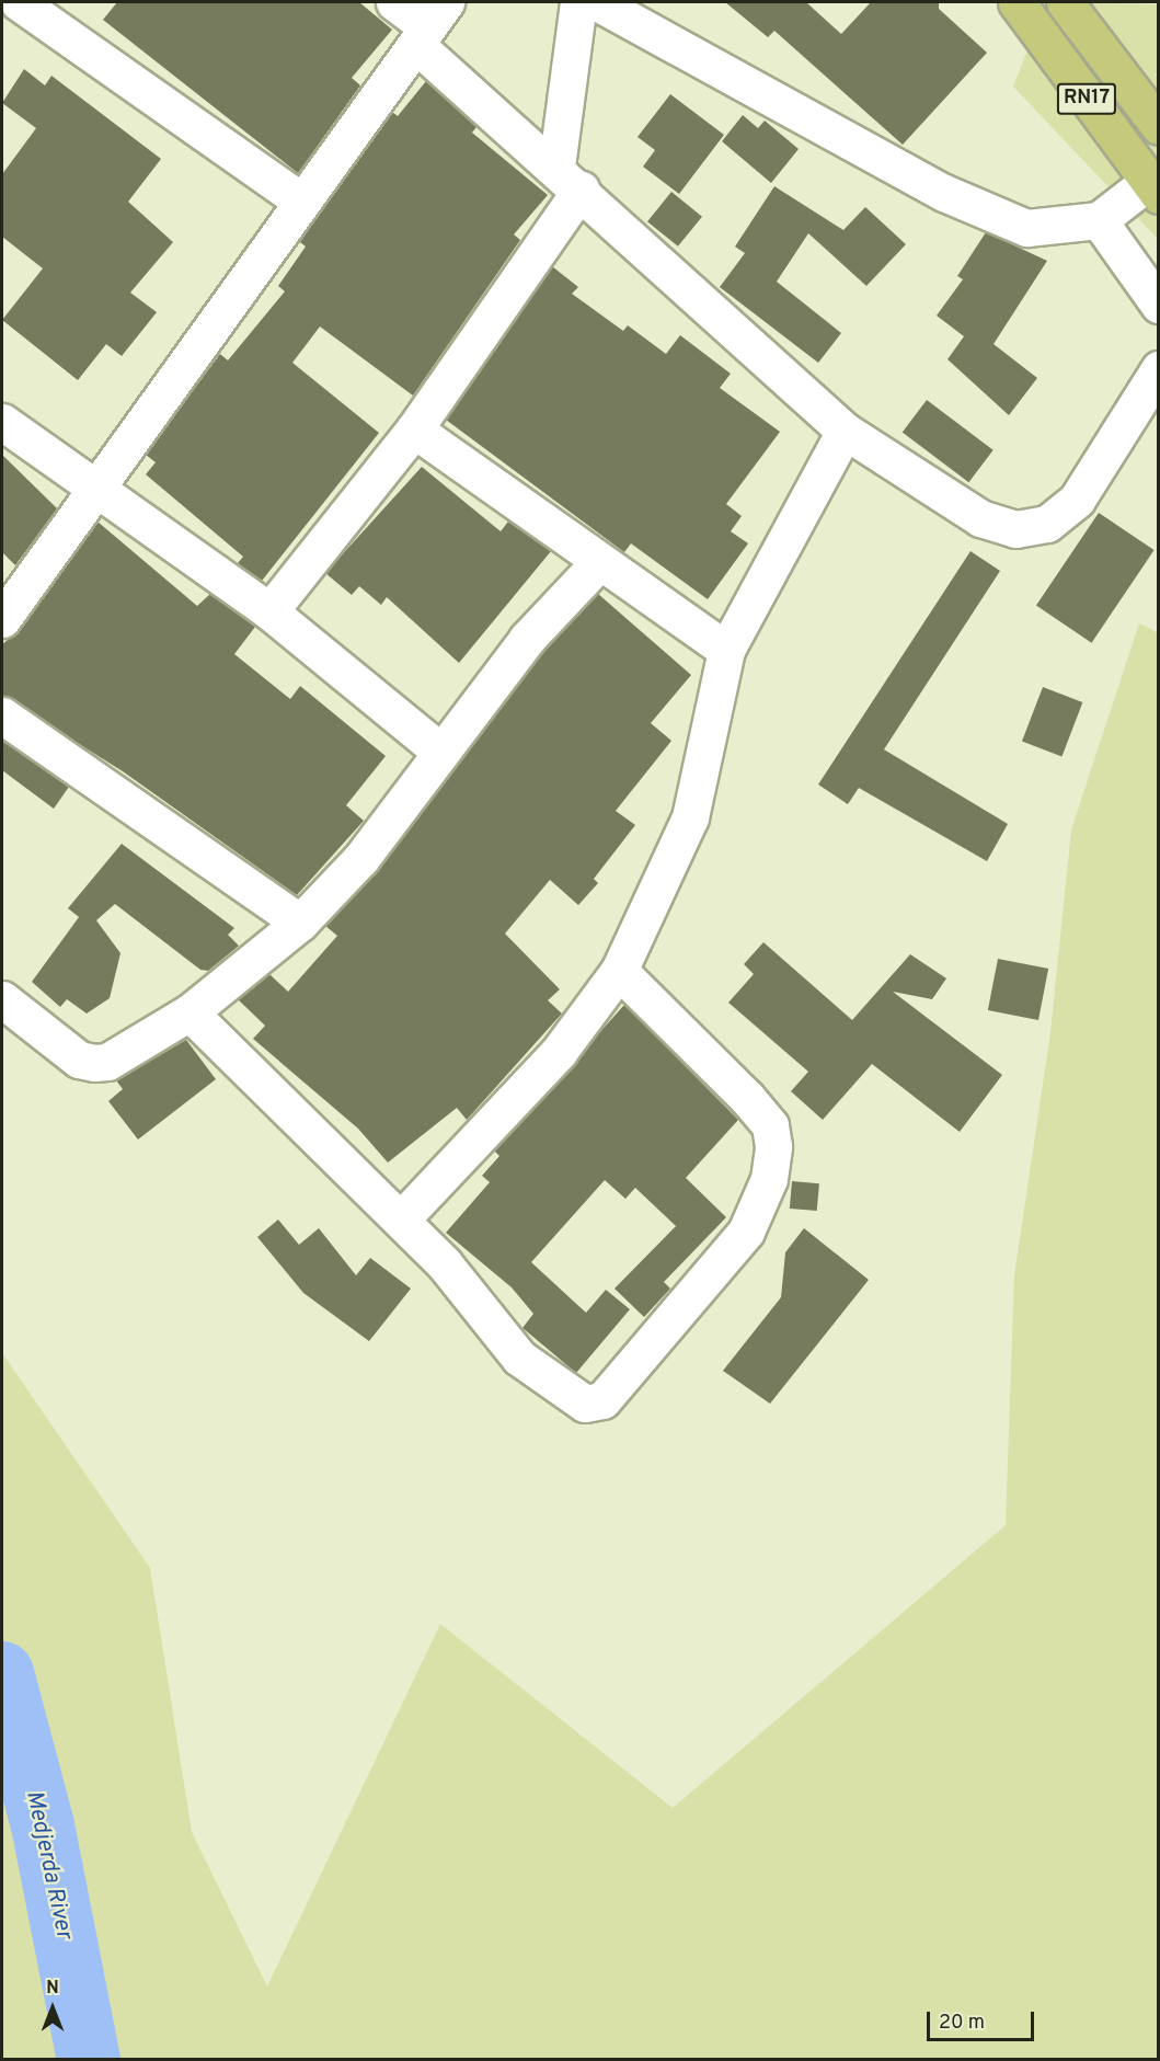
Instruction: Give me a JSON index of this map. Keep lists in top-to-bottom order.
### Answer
{
  "streets": {
    "main road": ["RN17"]
  },
  "water": ["Medjerda River"],
  "scale_bar": "20 m",
  "north": "top"
}
